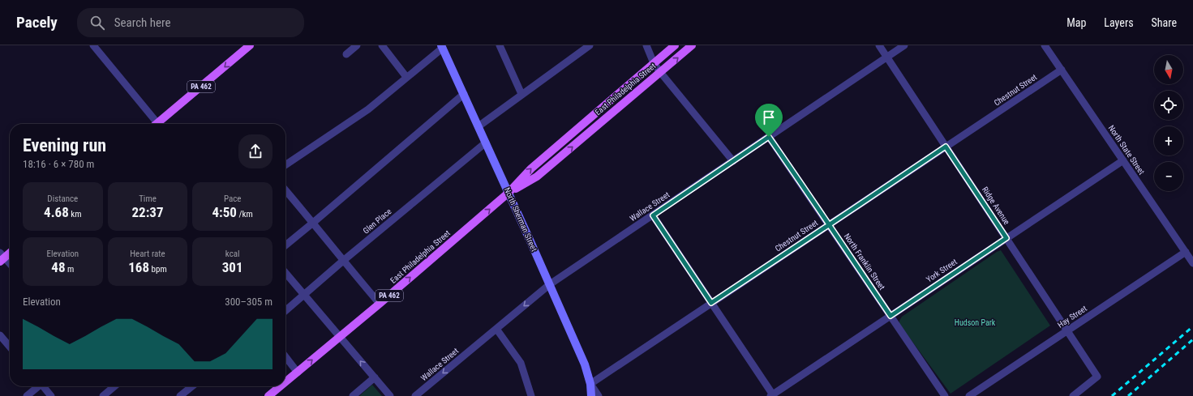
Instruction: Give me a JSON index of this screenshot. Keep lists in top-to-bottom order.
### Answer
{
  "streets": {
    "main road": ["PA 462", "East Philadelphia Street", "North Sherman Street"],
    "street": [
      "Chestnut Street",
      "North State Street",
      "Ridge Avenue",
      "Wallace Street",
      "Glen Place",
      "North Franklin Street",
      "York Street",
      "Hay Street"
    ]
  },
  "crossings": [
    ["East Philadelphia Street", "North Sherman Street"],
    ["Chestnut Street", "North State Street"],
    ["Chestnut Street", "Ridge Avenue"],
    ["Chestnut Street", "North Sherman Street"],
    ["Chestnut Street", "North Franklin Street"],
    ["North State Street", "York Street"],
    ["North State Street", "Hay Street"],
    ["Ridge Avenue", "Wallace Street"],
    ["Ridge Avenue", "York Street"],
    ["Ridge Avenue", "Hay Street"],
    ["Wallace Street", "North Sherman Street"],
    ["Wallace Street", "North Franklin Street"],
    ["North Sherman Street", "Glen Place"],
    ["North Franklin Street", "York Street"]
  ],
  "one_way": ["East Philadelphia Street"],
  "parks": ["Hudson Park"],
  "north": "bottom",
  "page": {
    "header": "Pacely",
    "search": "Search here",
    "nav": ["Map", "Layers", "Share"],
    "map_buttons": ["+", "−"],
    "heading": ["Evening run", "18:16 · 6 × 780 m"],
    "stats": [
      ["Distance", "4.68 km"],
      ["Time", "22:37"],
      ["Pace", "4:50 /km"],
      ["Elevation", "48 m"],
      ["Heart rate", "168 bpm"],
      ["kcal", "301"]
    ],
    "chart": ["Elevation", "300–305 m"]
  }
}
